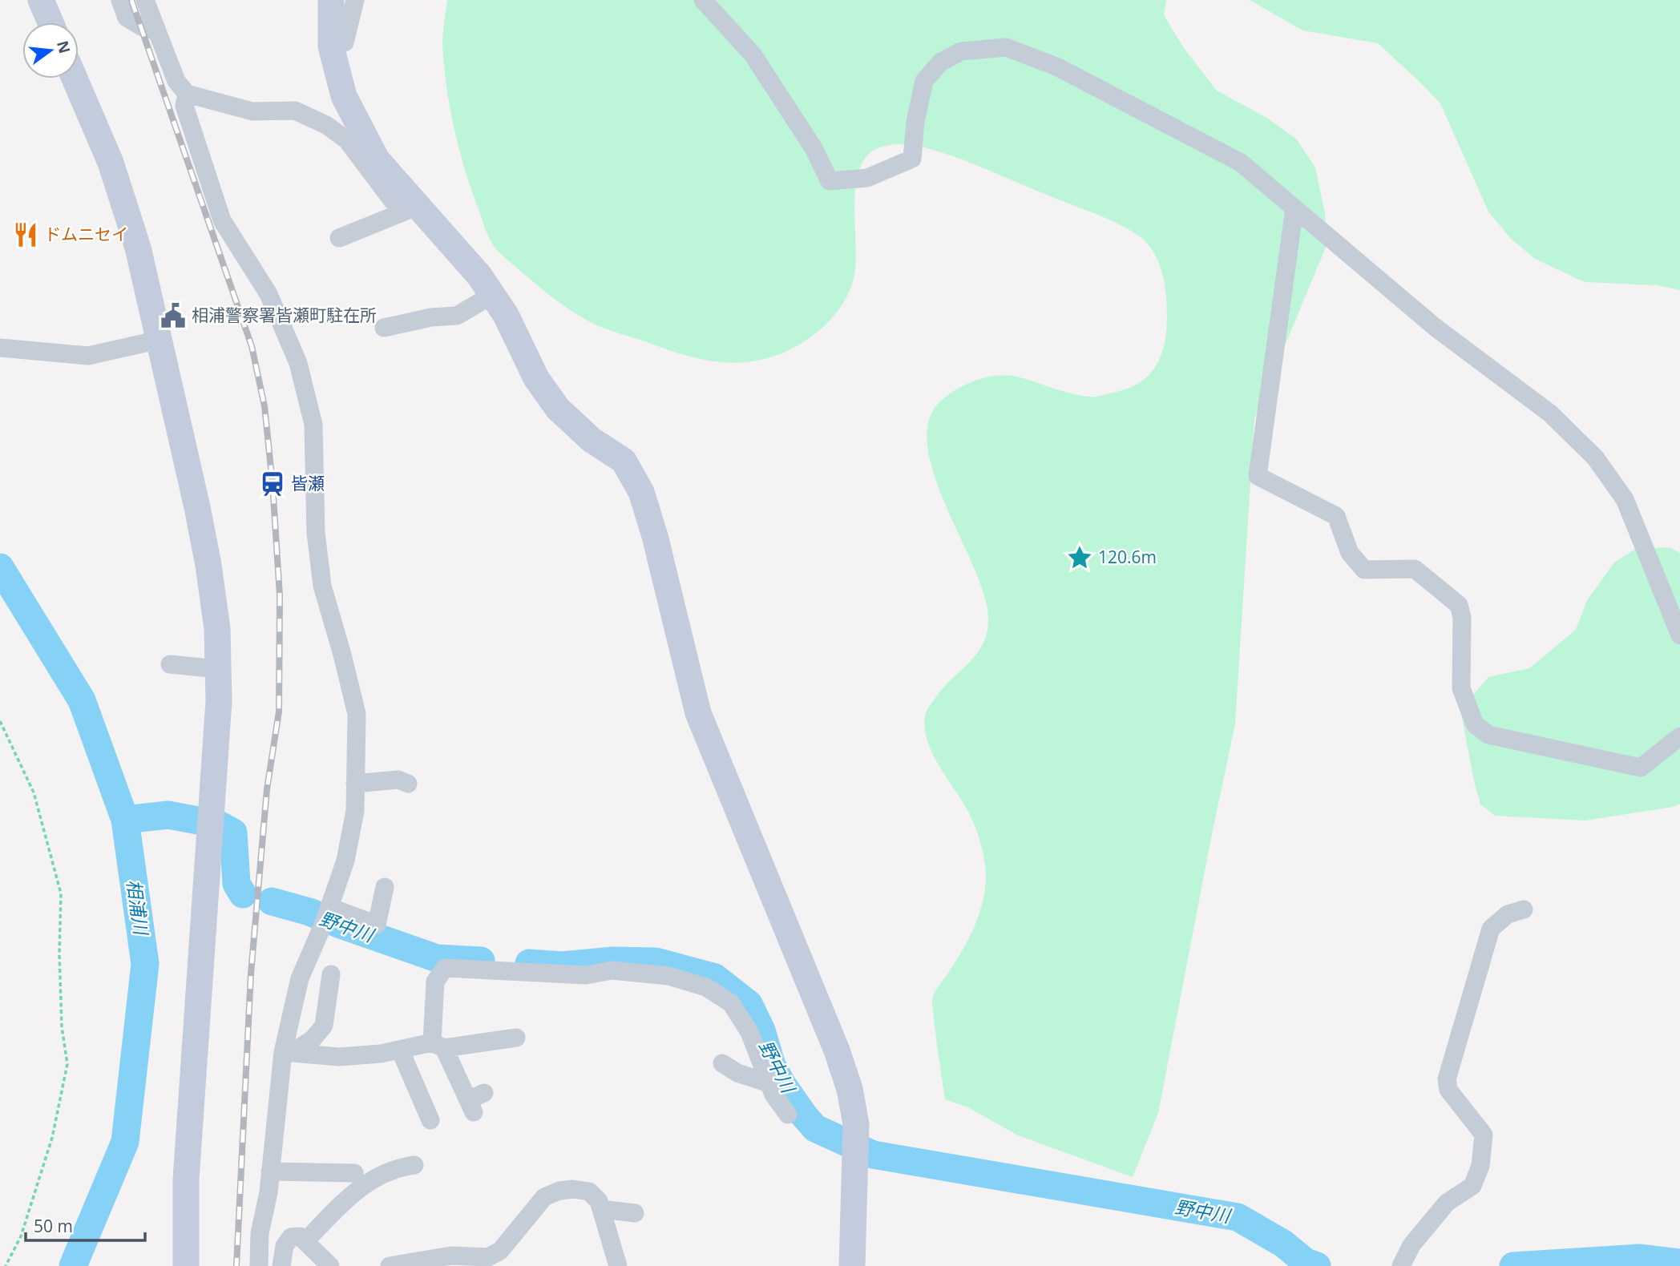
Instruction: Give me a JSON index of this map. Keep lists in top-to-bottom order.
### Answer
{
  "water": ["相浦川", "野中川"],
  "places": {
    "restaurant": ["ドムニセイ"],
    "public building": ["相浦警察署皆瀬町駐在所"],
    "station": ["皆瀬"],
    "place": ["120.6m"]
  },
  "scale_bar": "50 m",
  "north": "right"
}
